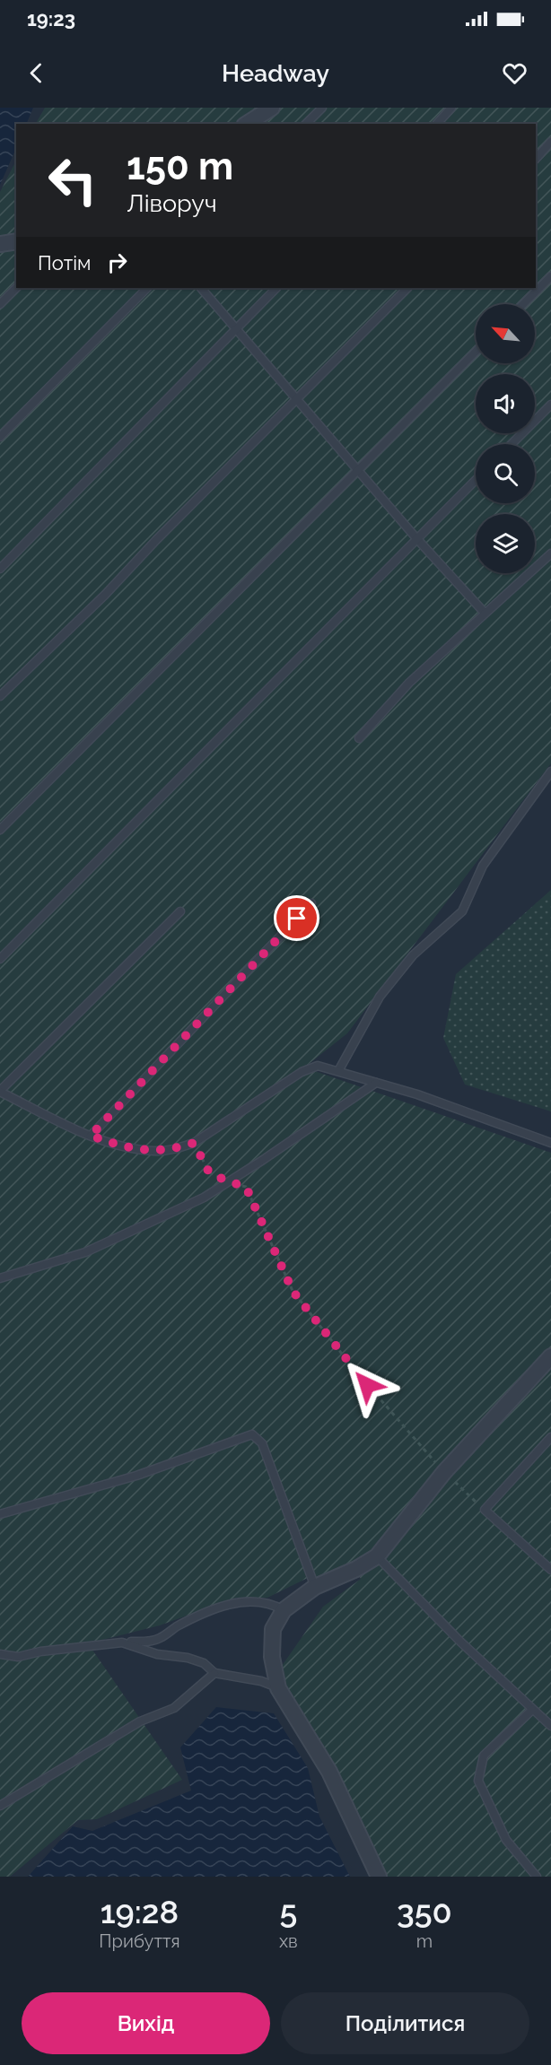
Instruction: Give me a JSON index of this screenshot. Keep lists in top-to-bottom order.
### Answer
{
  "north": "top left",
  "page": {
    "status": "19:23",
    "header": "Headway",
    "turn": ["150 m", "Ліворуч"],
    "then": "Потім",
    "eta": [
      "19:28",
      "Прибуття",
      "5",
      "хв",
      "350",
      "m"
    ],
    "buttons": ["Вихід", "Поділитися"]
  }
}
